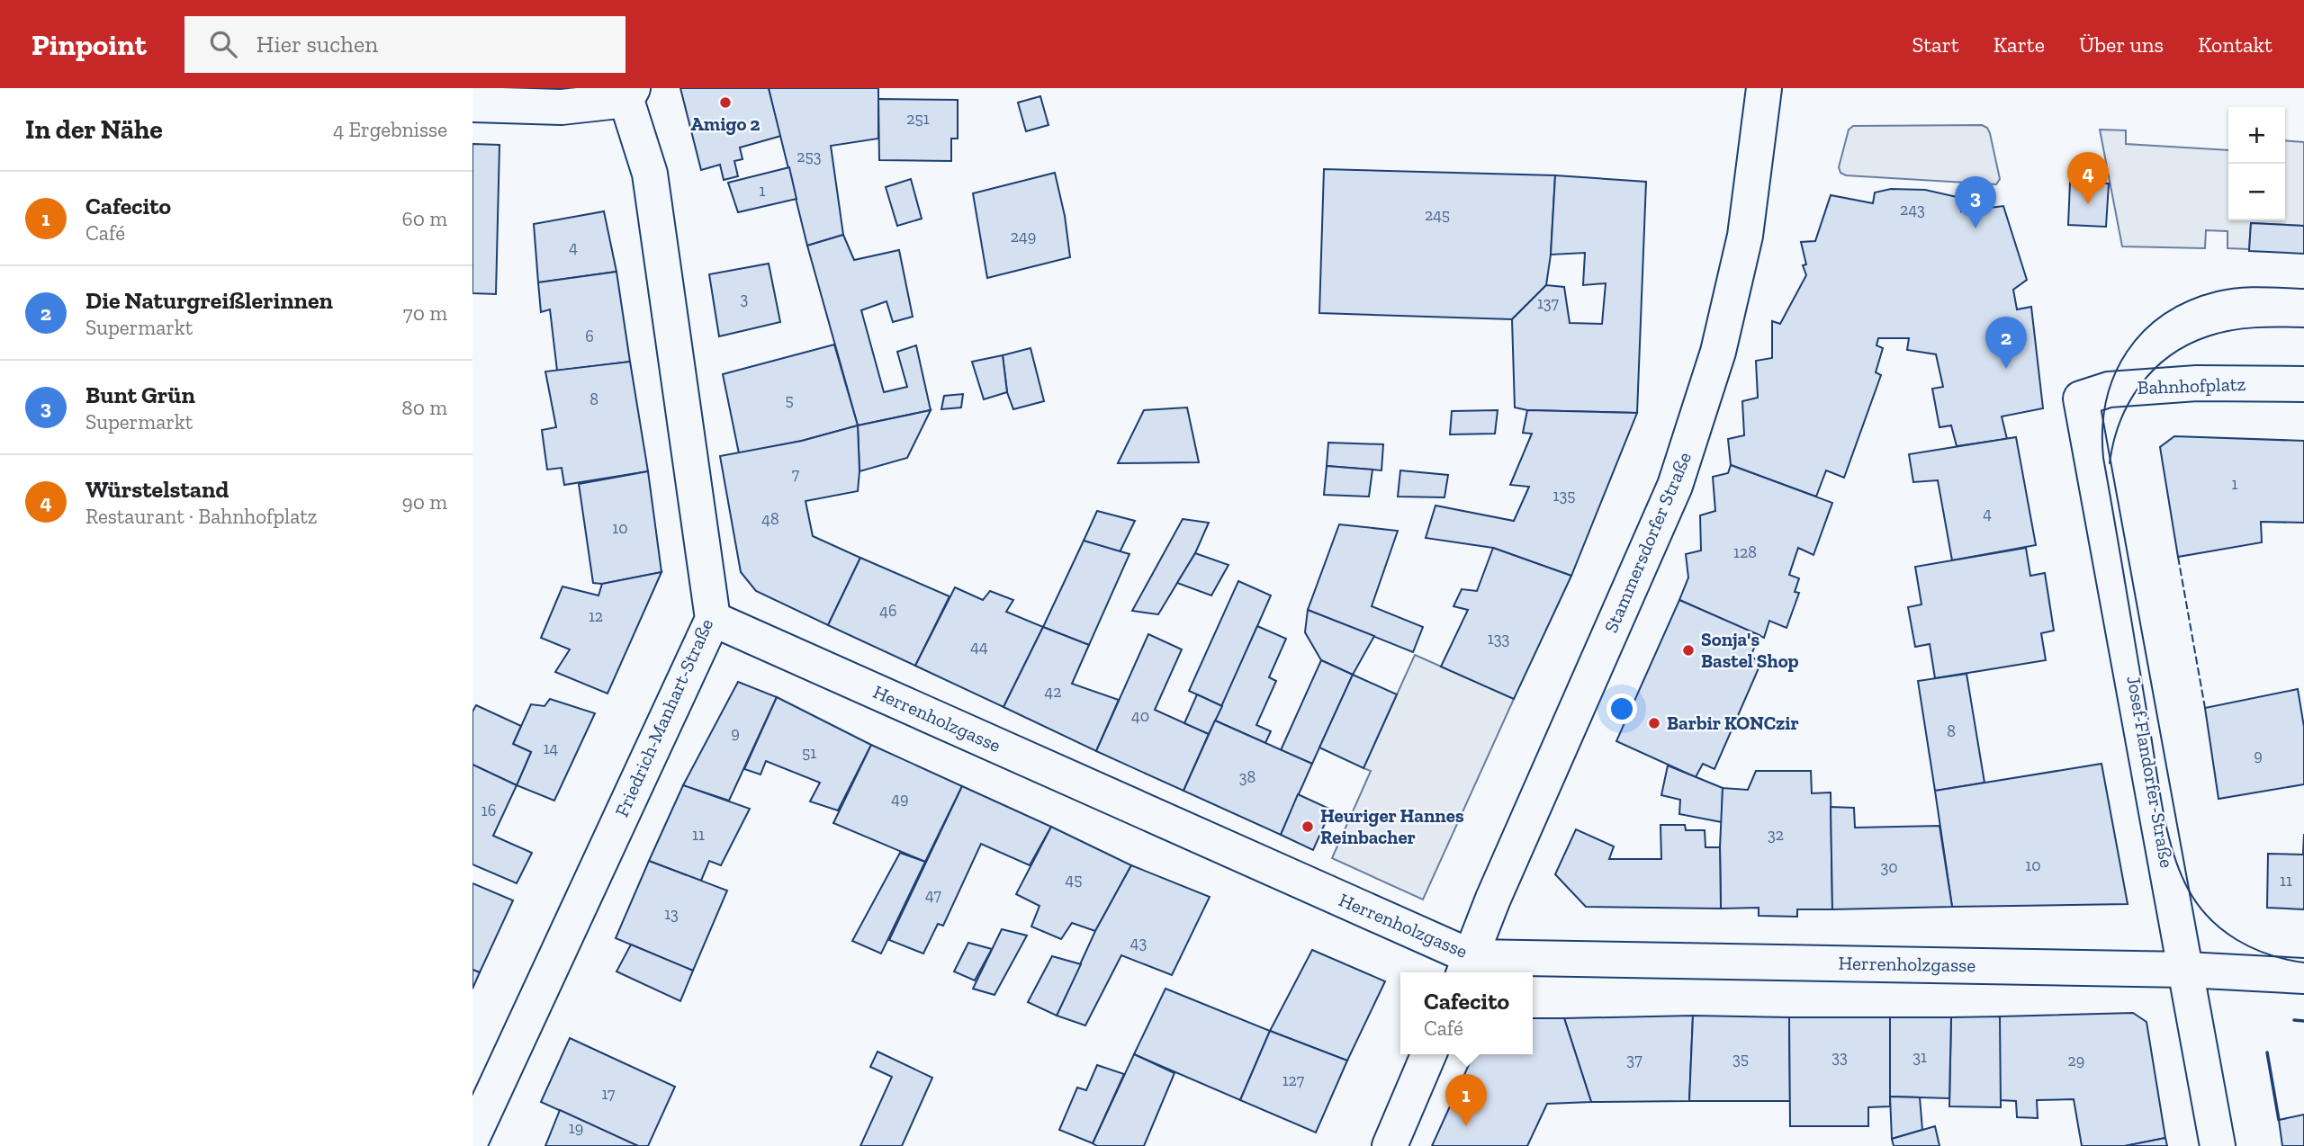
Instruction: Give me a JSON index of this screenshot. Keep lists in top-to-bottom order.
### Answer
{
  "streets": {
    "street": [
      "Bahnhofplatz",
      "Stammersdorfer Straße",
      "Friedrich-Manhart-Straße",
      "Herrenholzgasse",
      "Josef-Flandorfer-Straße"
    ]
  },
  "crossings": [
    ["Bahnhofplatz", "Josef-Flandorfer-Straße"],
    ["Stammersdorfer Straße", "Herrenholzgasse"],
    ["Friedrich-Manhart-Straße", "Herrenholzgasse"],
    ["Herrenholzgasse", "Josef-Flandorfer-Straße"]
  ],
  "places": [
    "Amigo 2",
    "Sonja's Bastel Shop",
    "Barbir KONCzir",
    "Heuriger Hannes Reinbacher"
  ],
  "house_numbers": [
    "251",
    "253",
    "1",
    "243",
    "245",
    "249",
    "4",
    "3",
    "137",
    "6",
    "8",
    "5",
    "7",
    "1",
    "135",
    "4",
    "48",
    "10",
    "128",
    "46",
    "12",
    "133",
    "44",
    "42",
    "40",
    "8",
    "9",
    "14",
    "51",
    "9",
    "38",
    "49",
    "16",
    "11",
    "32",
    "10",
    "30",
    "45",
    "11",
    "47",
    "13",
    "43",
    "33",
    "31",
    "35",
    "37",
    "29",
    "127",
    "17",
    "19"
  ],
  "page": {
    "header": "Pinpoint",
    "search": "Hier suchen",
    "nav": [
      "Start",
      "Karte",
      "Über uns",
      "Kontakt"
    ],
    "heading": ["In der Nähe", "4 Ergebnisse"],
    "map_buttons": ["+", "−"],
    "pins": [
      "4",
      "3",
      "2",
      "1"
    ],
    "list": [
      {
        "mark": "1",
        "name": "Cafecito",
        "note": "Café",
        "value": "60 m"
      },
      {
        "mark": "2",
        "name": "Die Naturgreißlerinnen",
        "note": "Supermarkt",
        "value": "70 m"
      },
      {
        "mark": "3",
        "name": "Bunt Grün",
        "note": "Supermarkt",
        "value": "80 m"
      },
      {
        "mark": "4",
        "name": "Würstelstand",
        "note": "Restaurant · Bahnhofplatz",
        "value": "90 m"
      }
    ],
    "popup": ["Cafecito", "Café"]
  }
}
